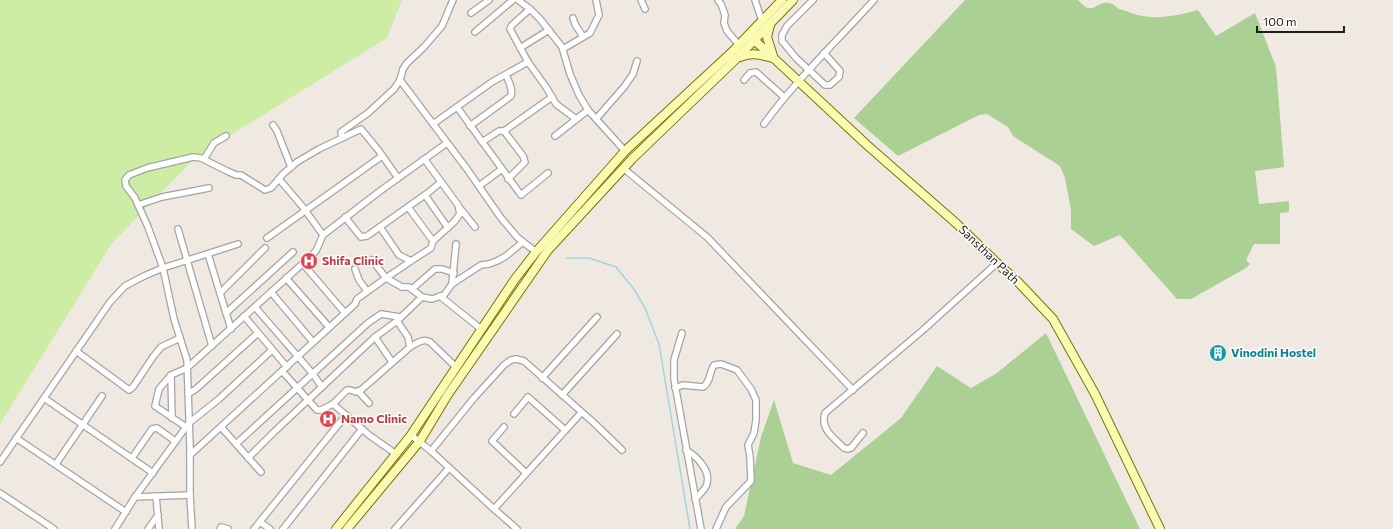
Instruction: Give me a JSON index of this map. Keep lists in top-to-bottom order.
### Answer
{
  "streets": {
    "main road": ["Sansthan Path"]
  },
  "places": {
    "hospital": ["Shifa Clinic", "Namo Clinic"],
    "building": ["Vinodini Hostel"]
  },
  "scale_bar": "100 m"
}
